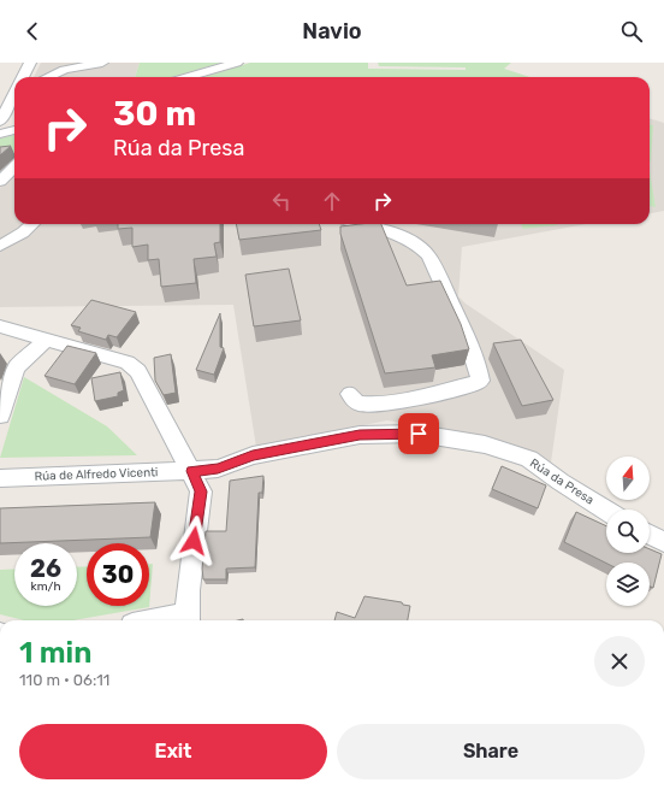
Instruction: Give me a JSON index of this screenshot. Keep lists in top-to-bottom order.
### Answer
{
  "streets": {
    "street": ["Rúa de Alfredo Vicenti", "Rúa da Presa"]
  },
  "crossings": [
    ["Rúa de Alfredo Vicenti", "Rúa da Presa"]
  ],
  "north": "top",
  "page": {
    "header": "Navio",
    "turn": ["30 m", "Rúa da Presa"],
    "speed": "26 km/h",
    "limit": "30",
    "heading": ["1 min", "110 m · 06:11"],
    "buttons": ["Exit", "Share"]
  }
}
